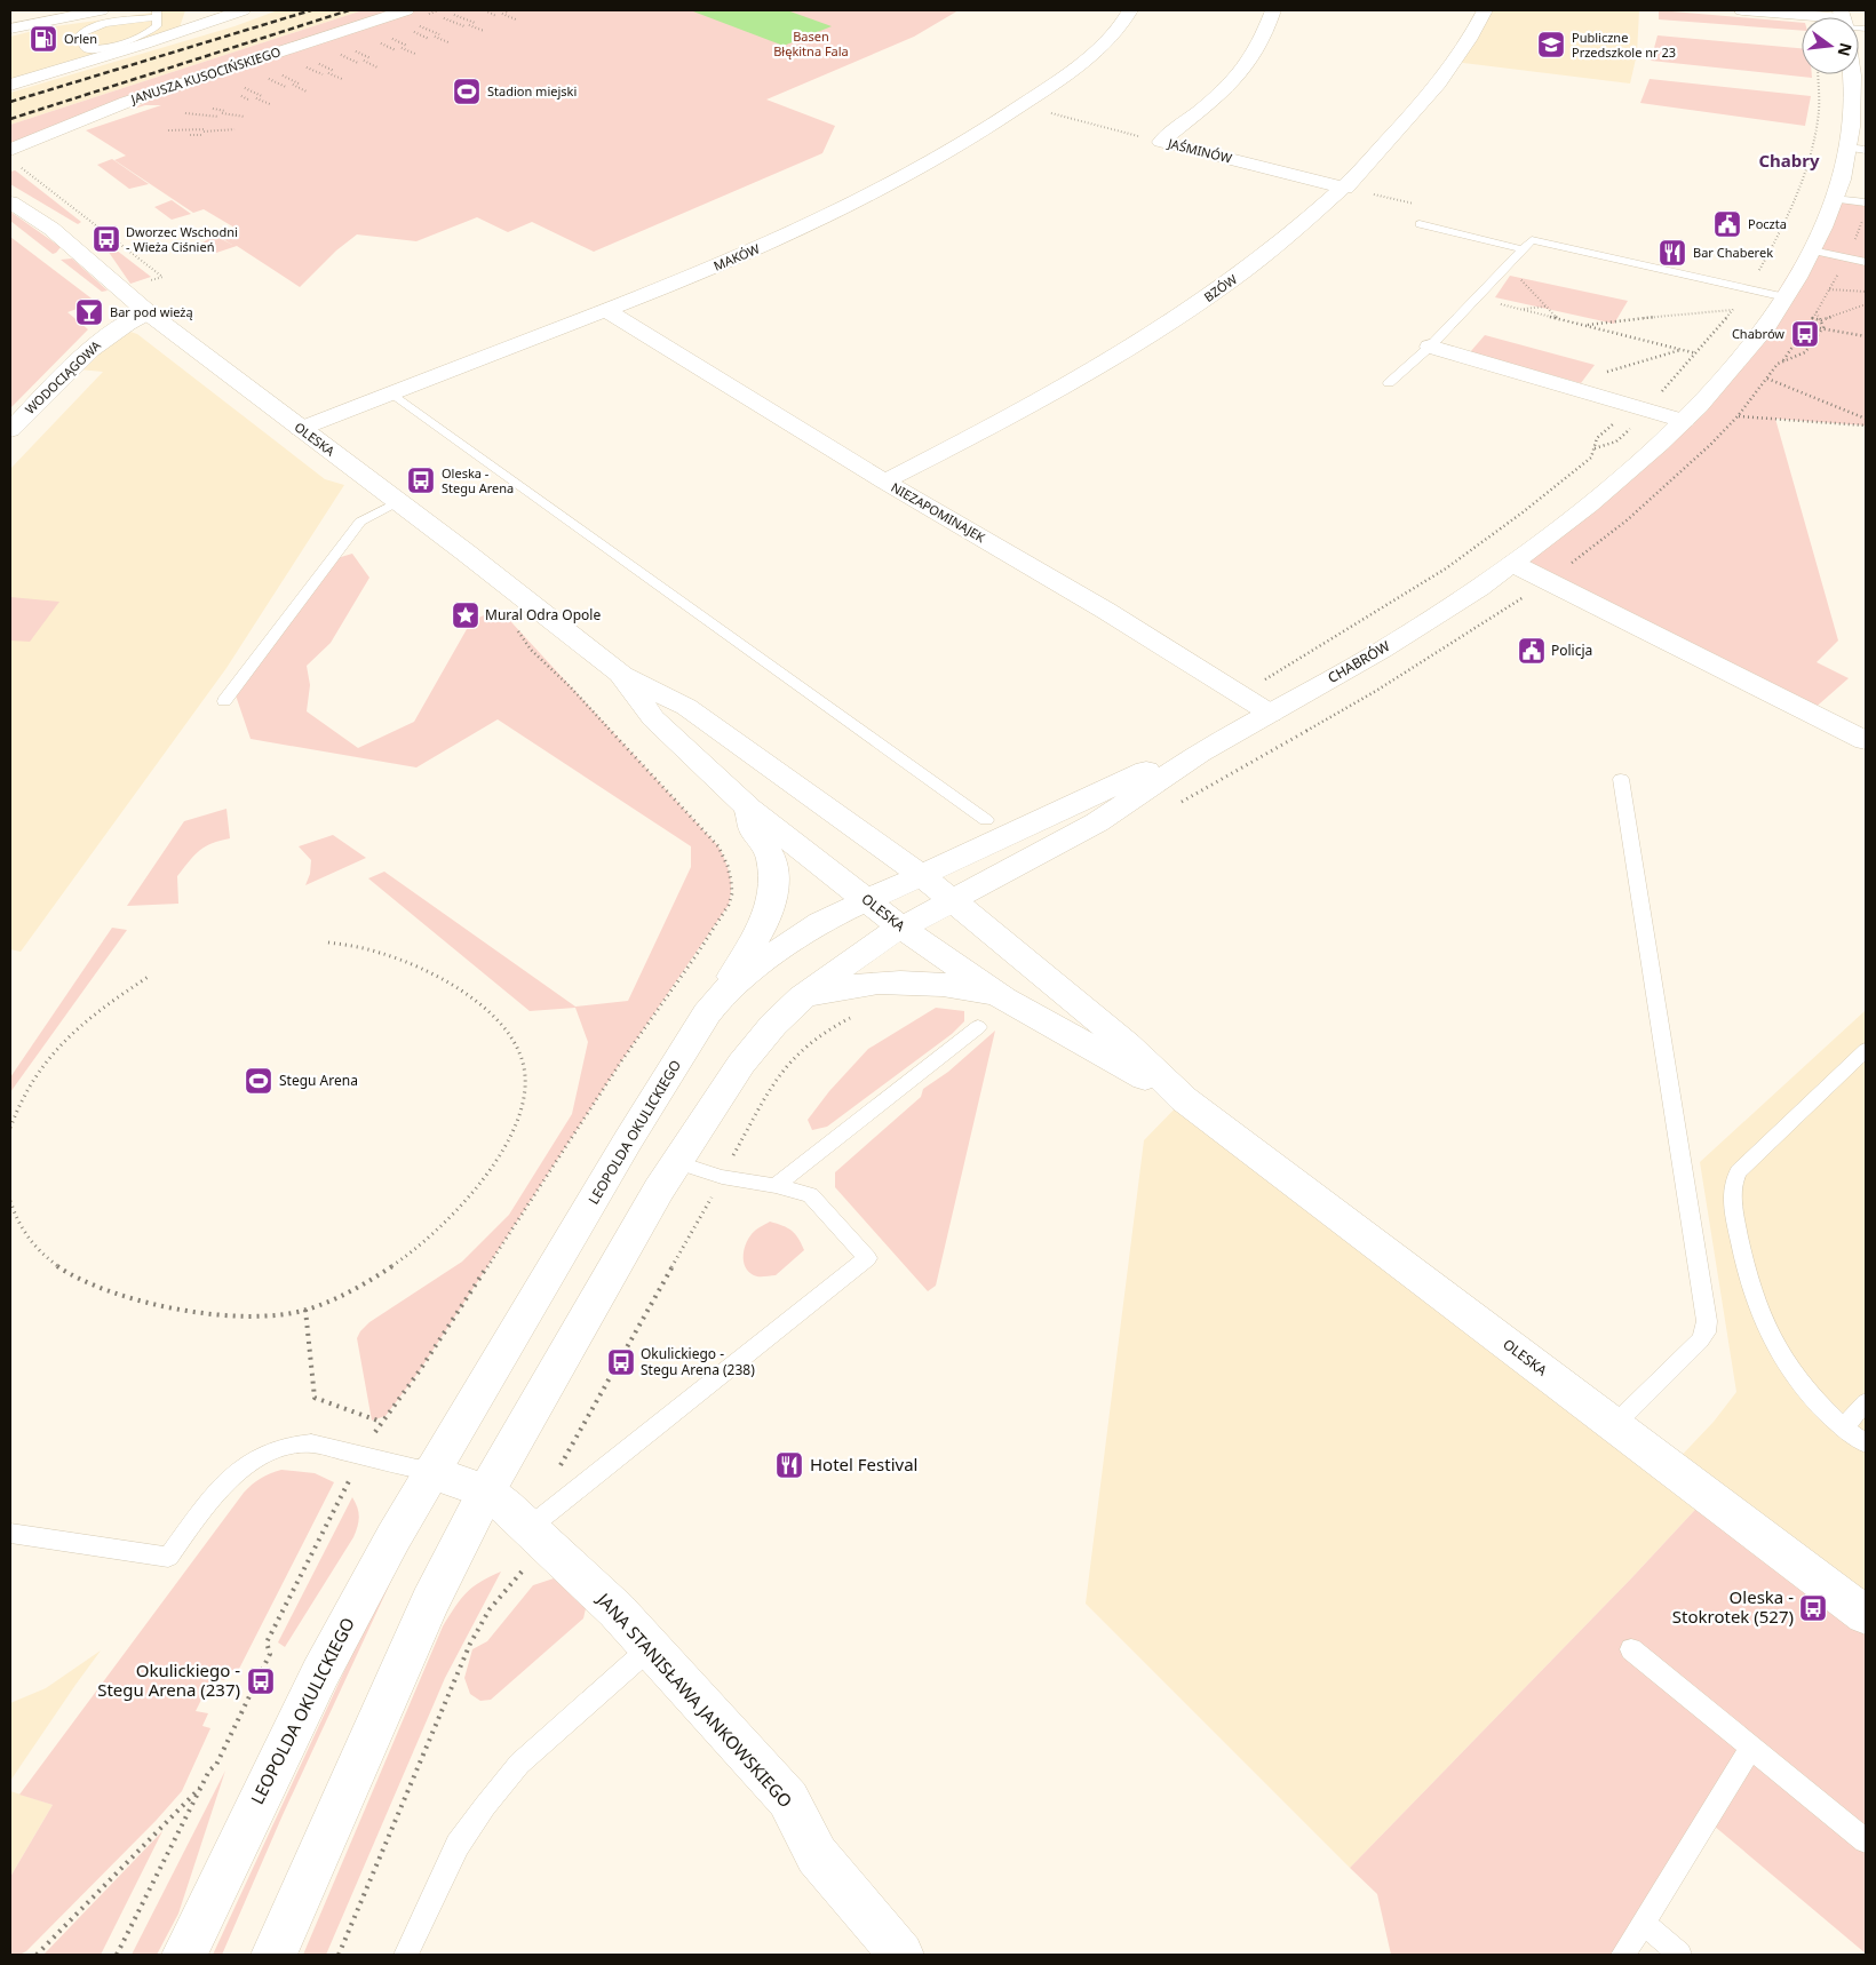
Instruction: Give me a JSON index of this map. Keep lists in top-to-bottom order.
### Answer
{
  "streets": {
    "street": [
      "JANUSZA KUSOCIŃSKIEGO",
      "JAŚMINÓW",
      "MAKÓW",
      "BZÓW",
      "WODOCIĄGOWA",
      "OLESKA",
      "NIEZAPOMINAJEK",
      "CHABRÓW",
      "LEOPOLDA OKULICKIEGO",
      "JANA STANISŁAWA JANKOWSKIEGO"
    ]
  },
  "crossings": [
    ["JAŚMINÓW", "BZÓW"],
    ["MAKÓW", "OLESKA"],
    ["MAKÓW", "NIEZAPOMINAJEK"],
    ["BZÓW", "NIEZAPOMINAJEK"],
    ["WODOCIĄGOWA", "OLESKA"],
    ["OLESKA", "CHABRÓW"],
    ["OLESKA", "LEOPOLDA OKULICKIEGO"],
    ["NIEZAPOMINAJEK", "CHABRÓW"],
    ["CHABRÓW", "LEOPOLDA OKULICKIEGO"]
  ],
  "districts": ["Chabry"],
  "parks": ["Basen Błękitna Fala"],
  "places": {
    "fuel station": ["Orlen"],
    "school or university": ["Publiczne Przedszkole nr 23"],
    "sports": ["Stadion miejski", "Stegu Arena"],
    "public building": ["Poczta", "Policja"],
    "bus stop": [
      "Dworzec Wschodni - Wieża Ciśnień",
      "Chabrów",
      "Oleska - Stegu Arena",
      "Okulickiego - Stegu Arena (238)",
      "Oleska - Stokrotek (527)",
      "Okulickiego - Stegu Arena (237)"
    ],
    "restaurant": ["Bar Chaberek", "Hotel Festival"],
    "bar": ["Bar pod wieżą"],
    "place": ["Mural Odra Opole"]
  },
  "north": "right"
}
